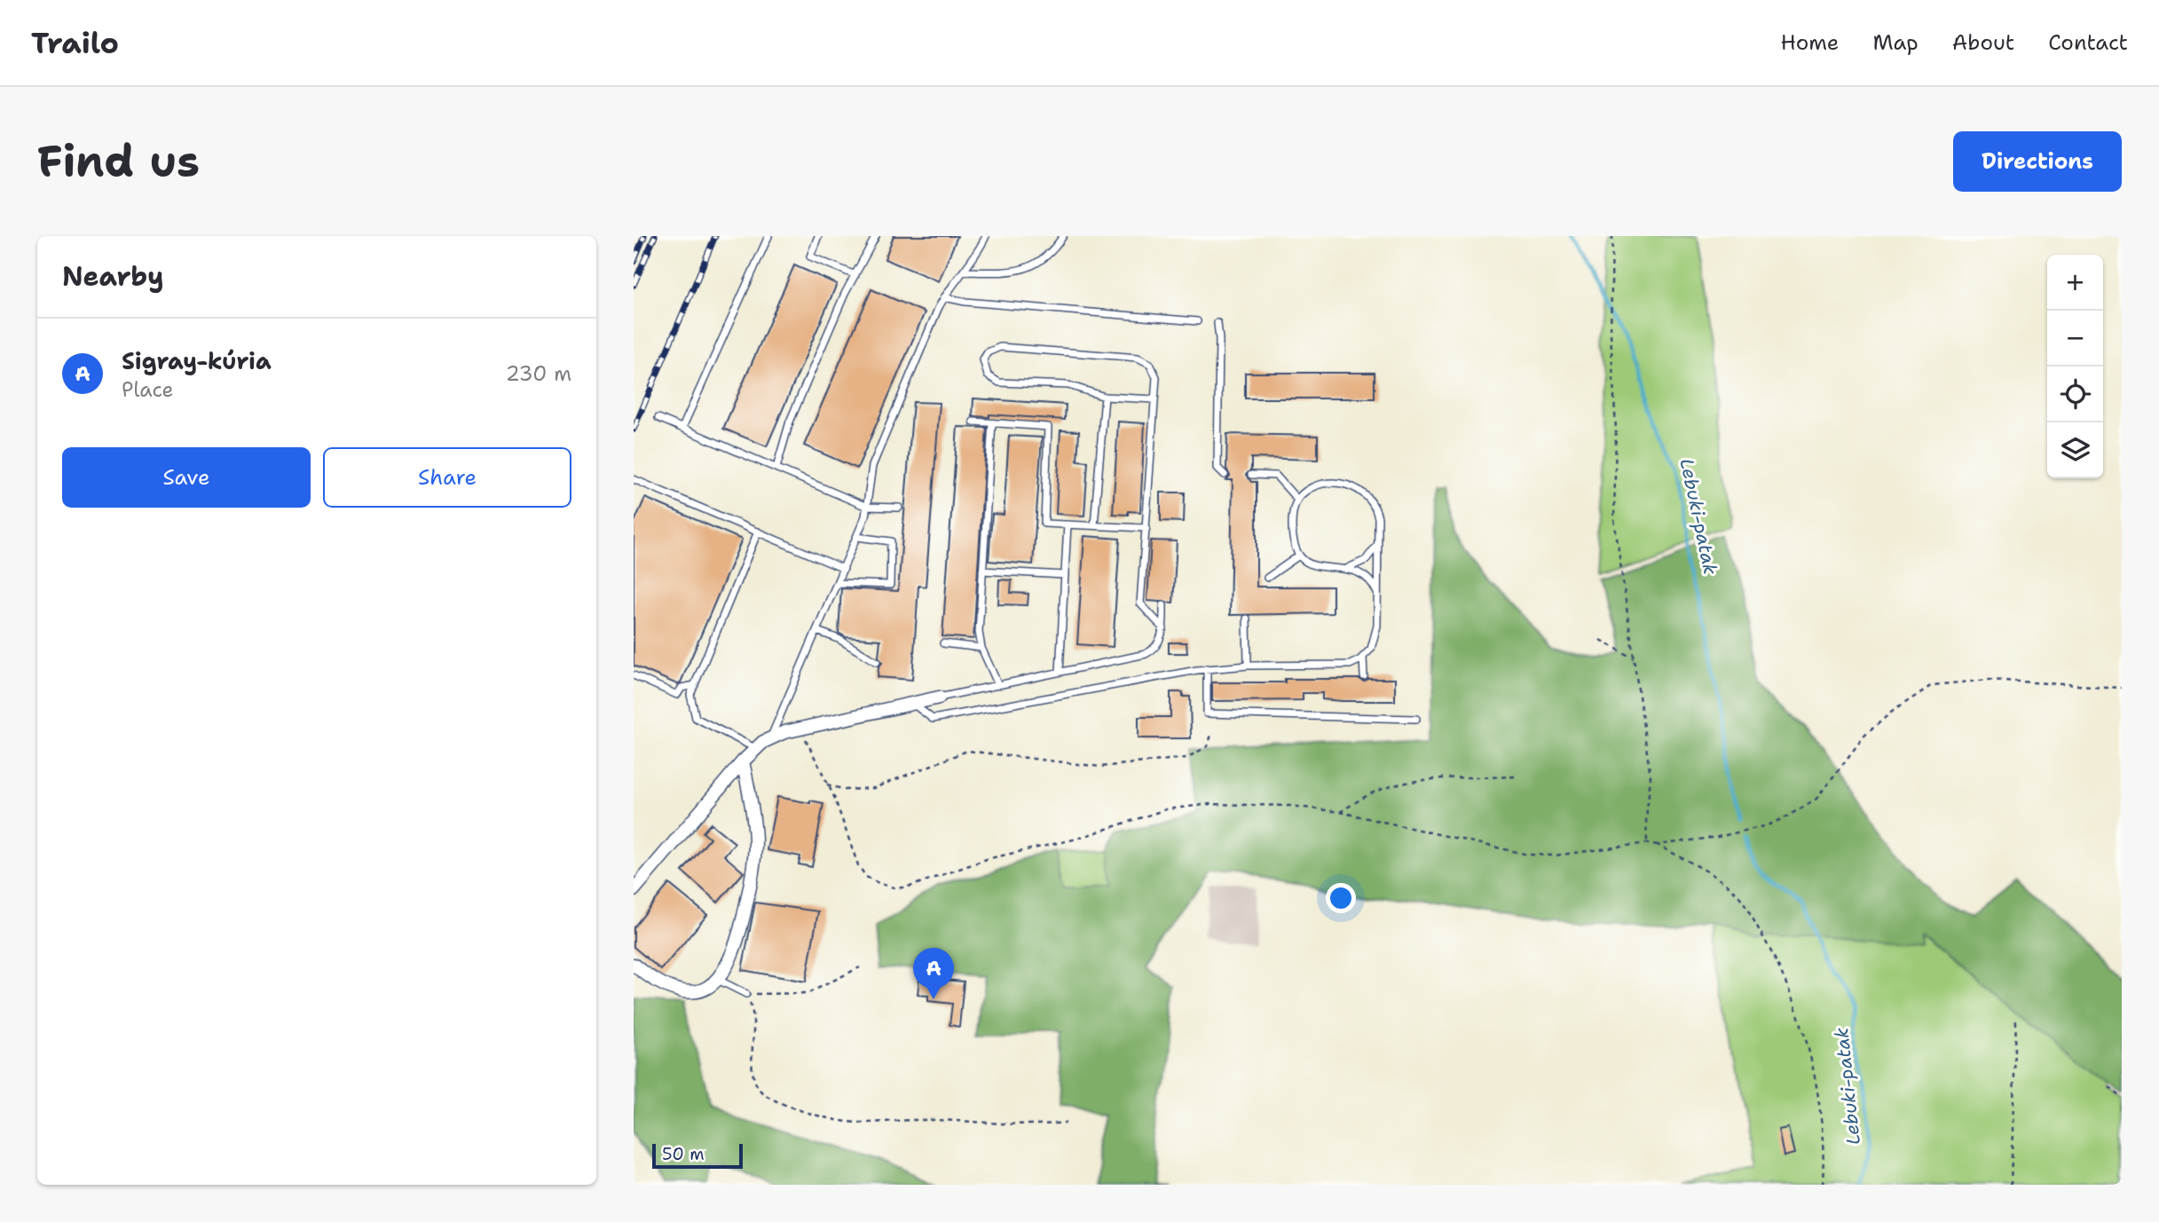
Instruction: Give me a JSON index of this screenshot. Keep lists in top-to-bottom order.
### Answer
{
  "water": ["Lebuki-patak"],
  "scale_bar": "50 m",
  "page": {
    "header": "Trailo",
    "nav": [
      "Home",
      "Map",
      "About",
      "Contact"
    ],
    "buttons": [
      "Directions",
      ["Save", "Share"]
    ],
    "title": "Find us",
    "heading": "Nearby",
    "map_buttons": ["+", "−"],
    "list": [
      {
        "mark": "A",
        "name": "Sigray-kúria",
        "note": "Place",
        "value": "230 m"
      }
    ],
    "pins": "A",
    "scale": "50 m"
  }
}
